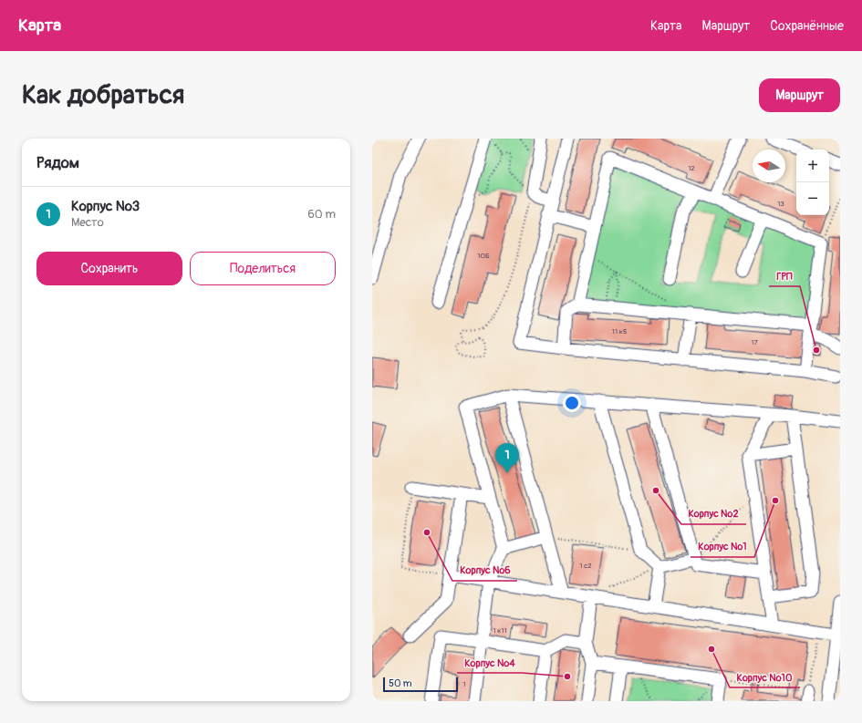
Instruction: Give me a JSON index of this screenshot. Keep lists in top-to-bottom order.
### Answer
{
  "places": [
    "ГРП",
    "Корпус №2",
    "Корпус №1",
    "Корпус №6",
    "Корпус №10",
    "Корпус №4"
  ],
  "house_numbers": [
    "12",
    "13",
    "10Б",
    "11 к5",
    "17",
    "1 с2",
    "1 к11",
    "1"
  ],
  "scale_bar": "50 m",
  "north": "left",
  "page": {
    "header": "Карта",
    "nav": ["Карта", "Маршрут", "Сохранённые"],
    "buttons": [
      "Маршрут",
      ["Сохранить", "Поделиться"]
    ],
    "title": "Как добраться",
    "heading": "Рядом",
    "map_buttons": ["+", "−"],
    "list": [
      {
        "mark": "1",
        "name": "Корпус №3",
        "note": "Место",
        "value": "60 m"
      }
    ],
    "pins": "1",
    "scale": "50 m"
  }
}
